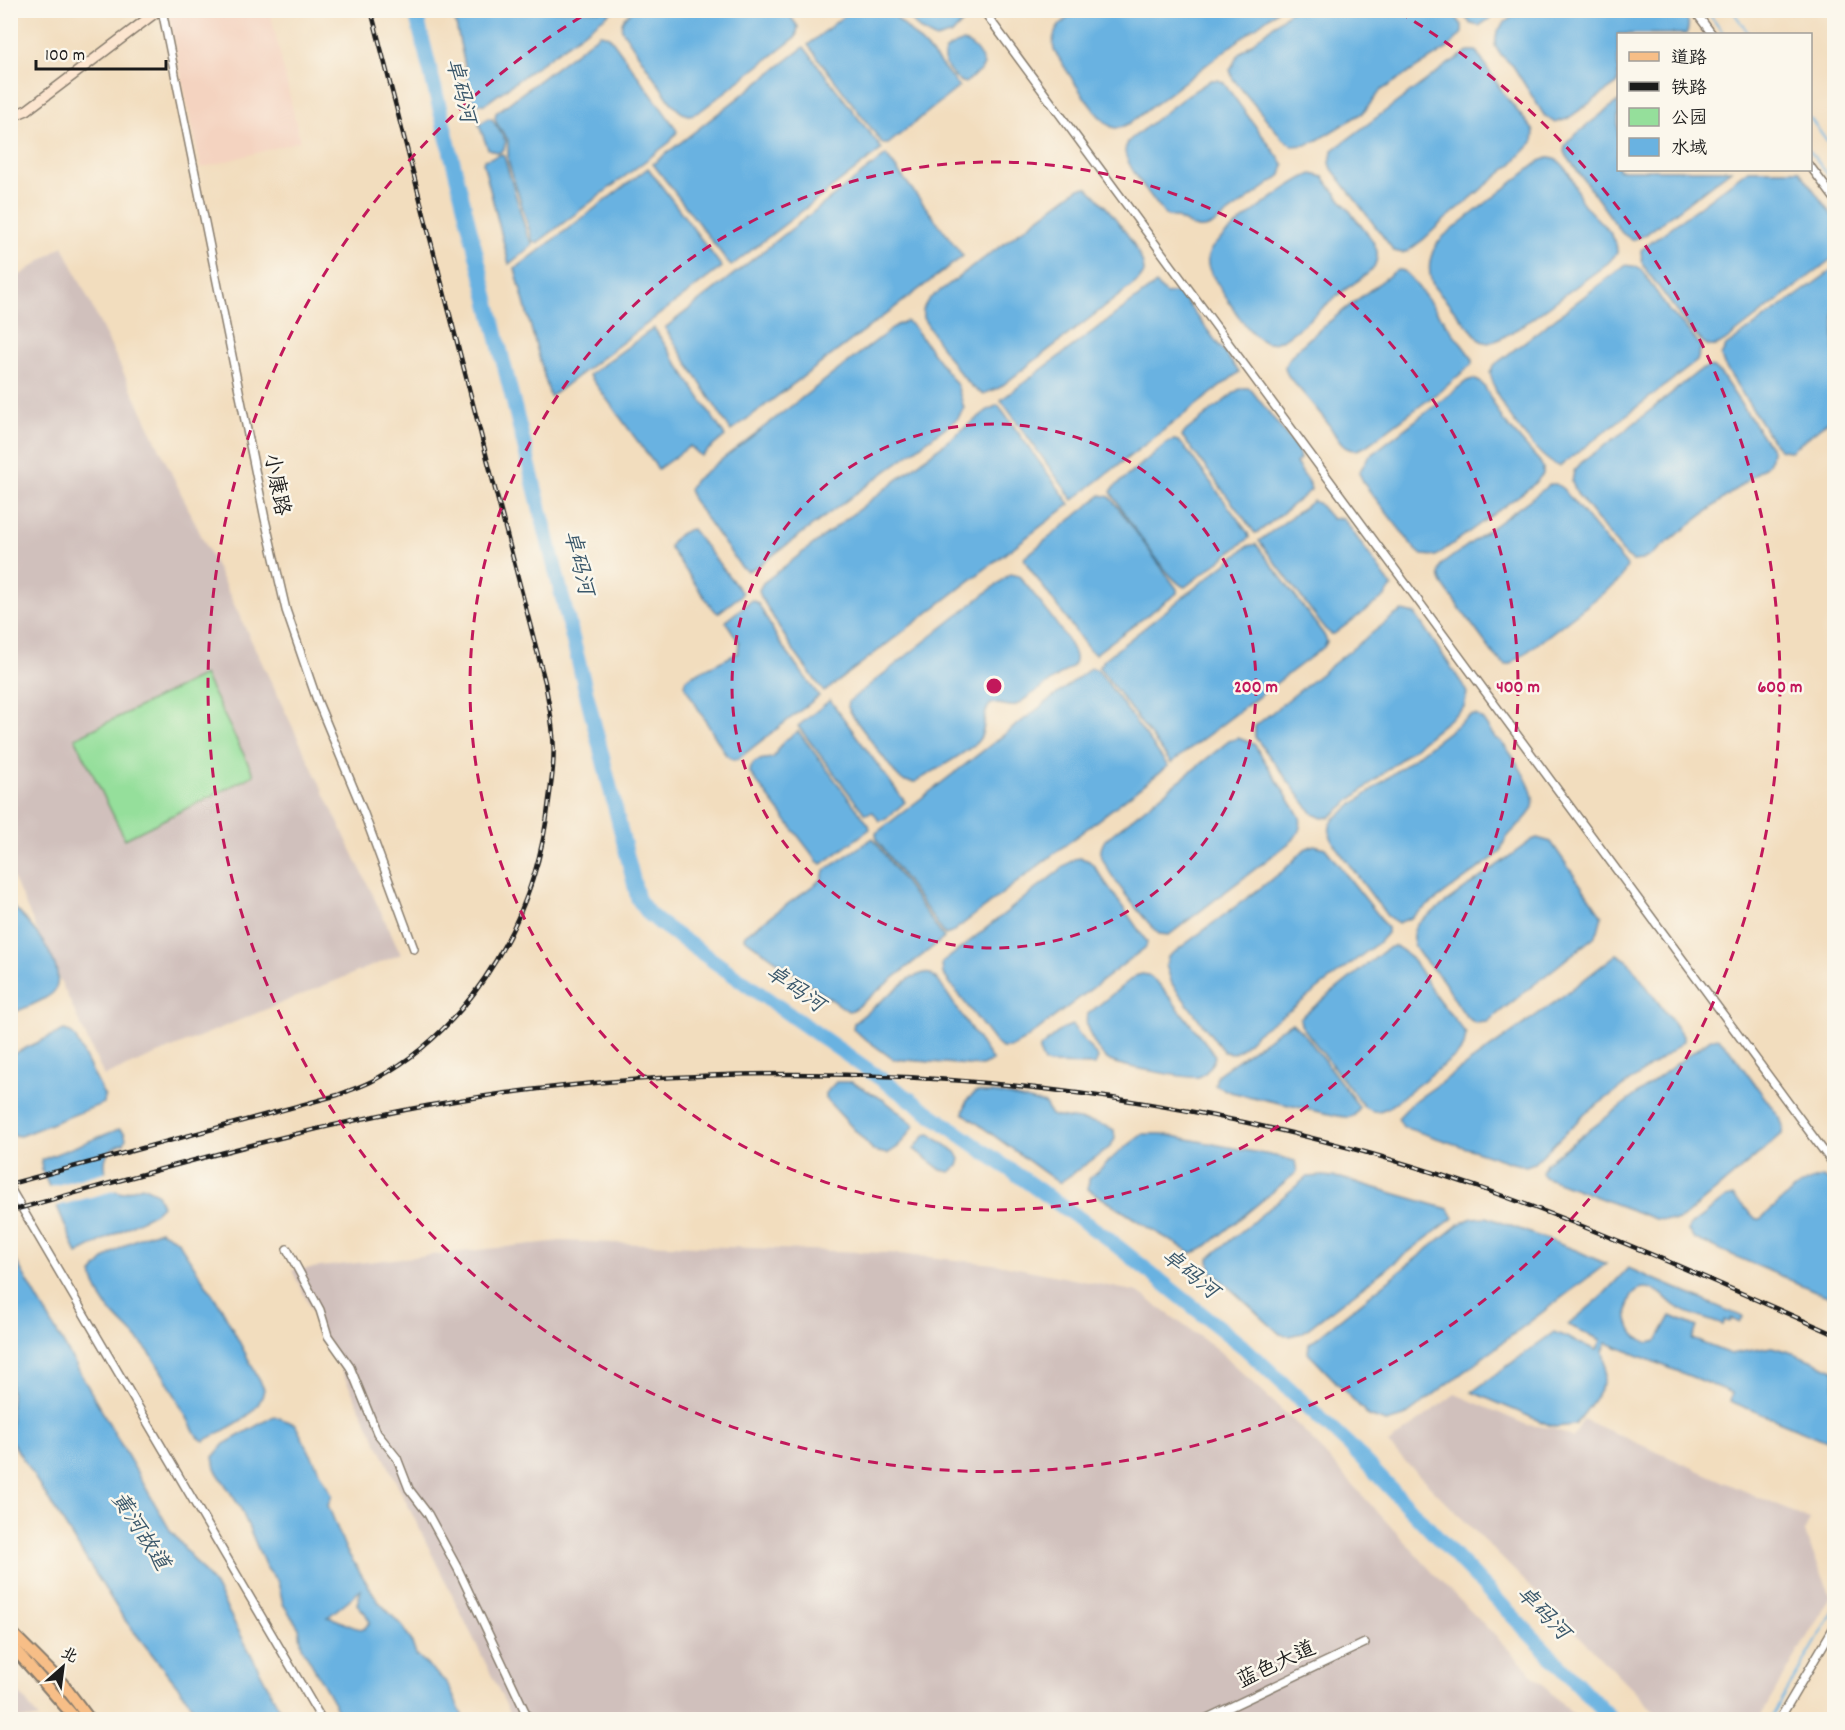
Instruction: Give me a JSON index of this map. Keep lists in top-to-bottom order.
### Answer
{
  "streets": {
    "street": ["小康路", "蓝色大道"]
  },
  "water": ["卓码河", "黄河故道"],
  "legend": [
    "道路",
    "铁路",
    "公园",
    "水域"
  ],
  "scale_bar": "100 m",
  "north": "top right",
  "rings": ["200 m", "400 m", "600 m"]
}
